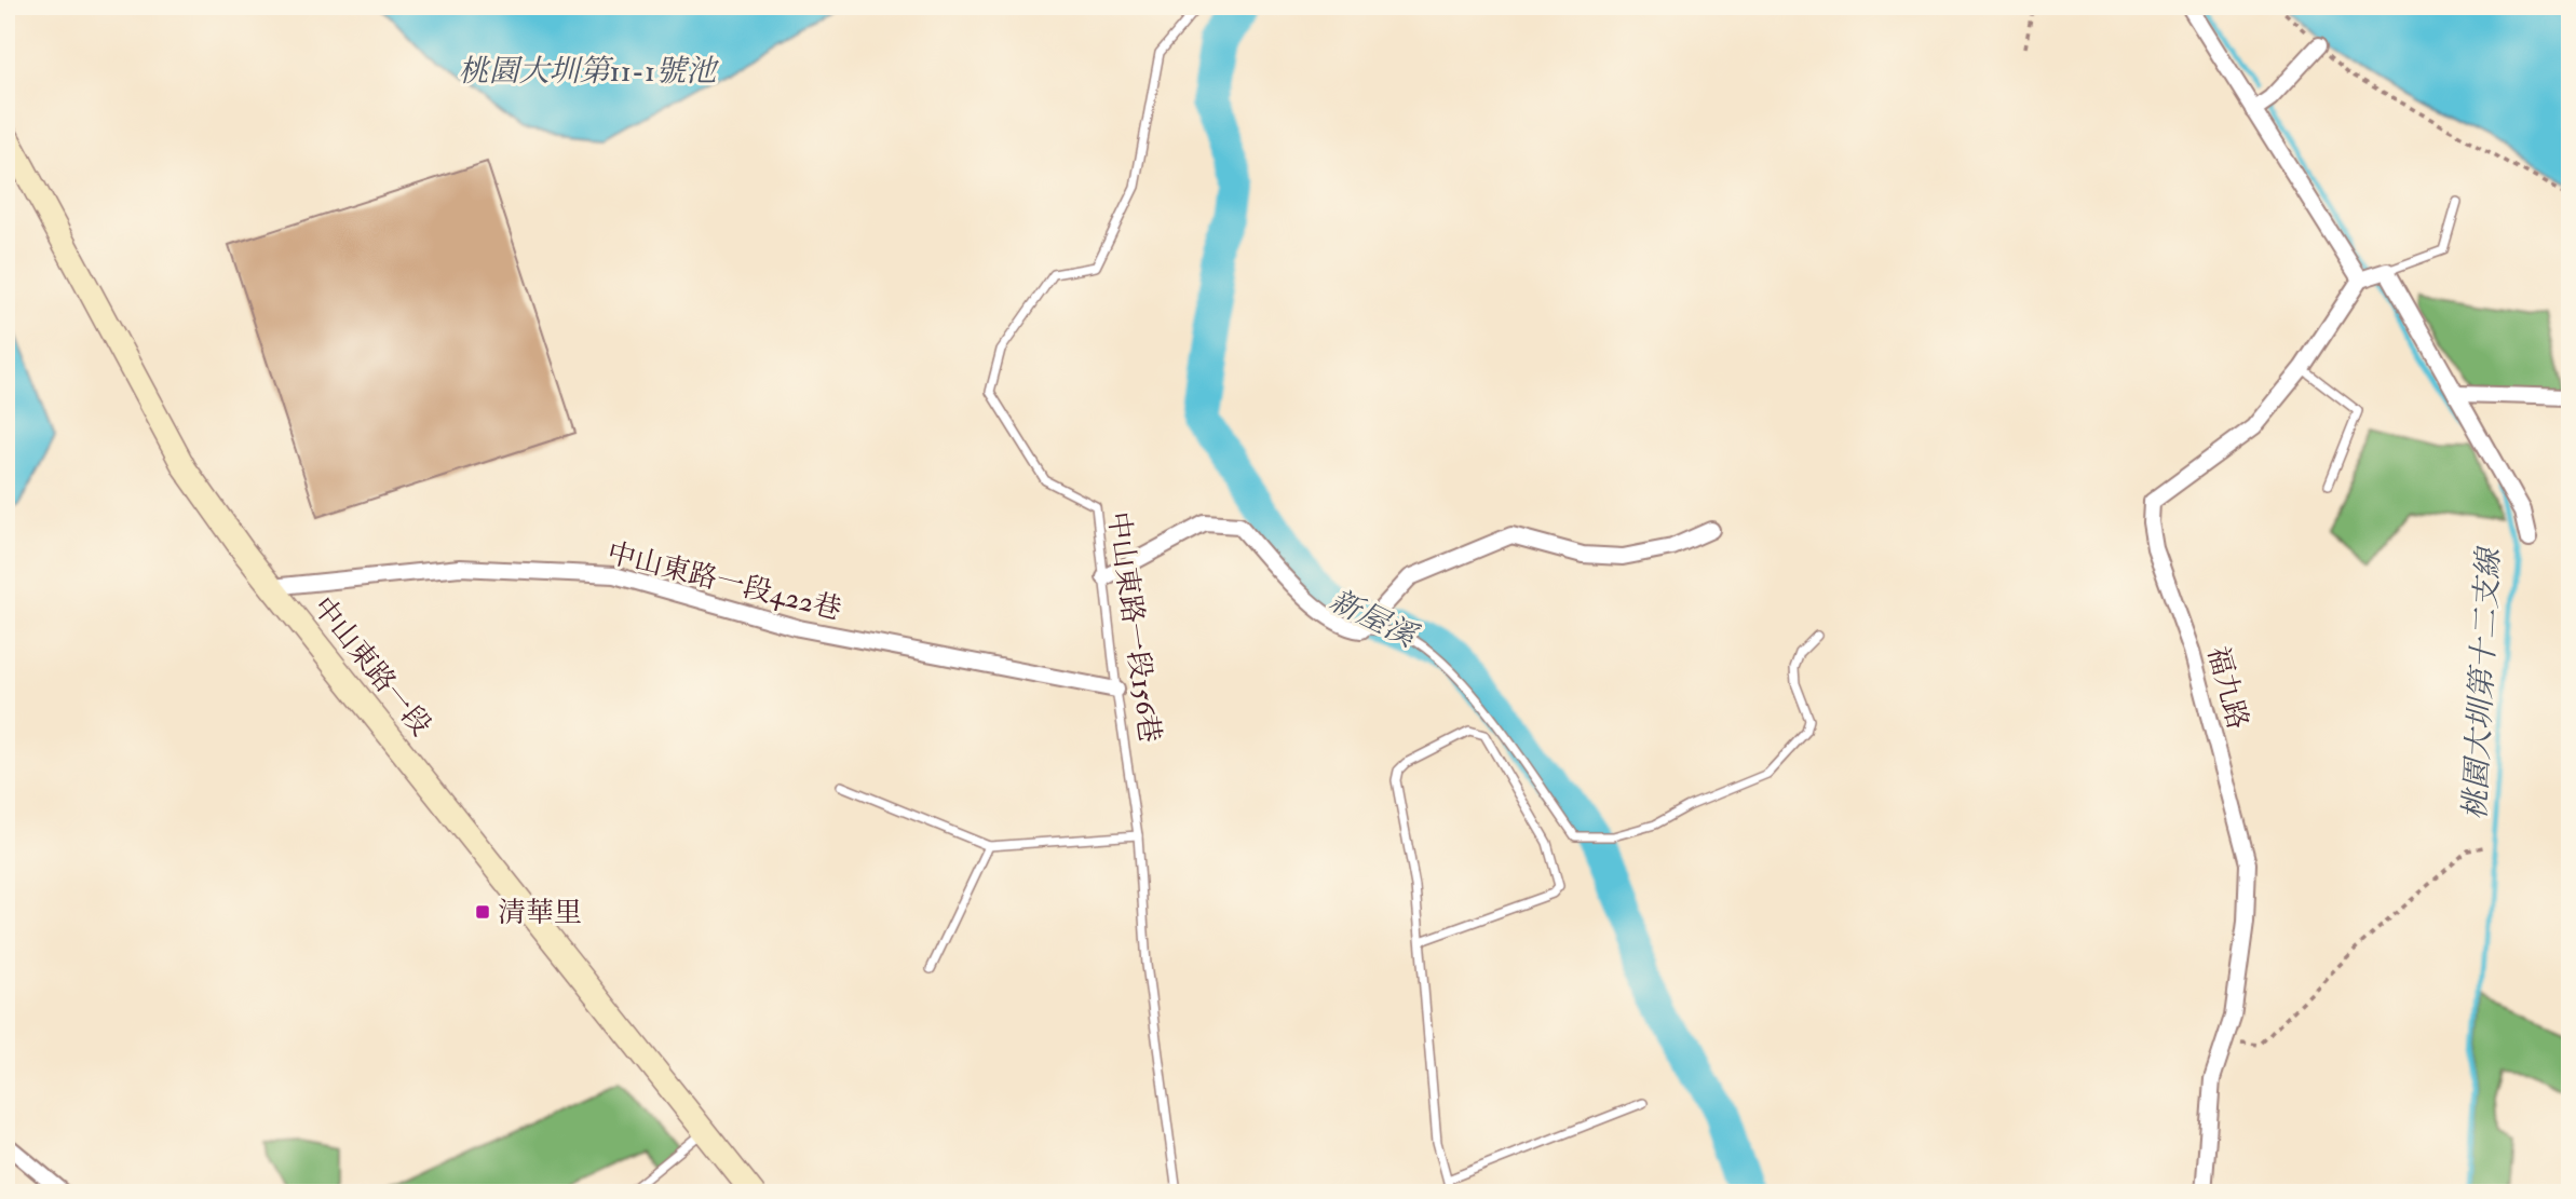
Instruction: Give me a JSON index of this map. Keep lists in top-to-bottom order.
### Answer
{
  "streets": {
    "main road": ["中山東路一段"],
    "street": ["中山東路一段422巷", "福九路"],
    "lane": ["中山東路一段156巷"]
  },
  "crossings": [
    ["中山東路一段422巷", "中山東路一段156巷"],
    ["中山東路一段422巷", "中山東路一段"]
  ],
  "water": ["桃園大圳第11-1號池", "新屋溪", "桃園大圳第十二支線"],
  "places": {
    "transit": ["清華里"]
  }
}
